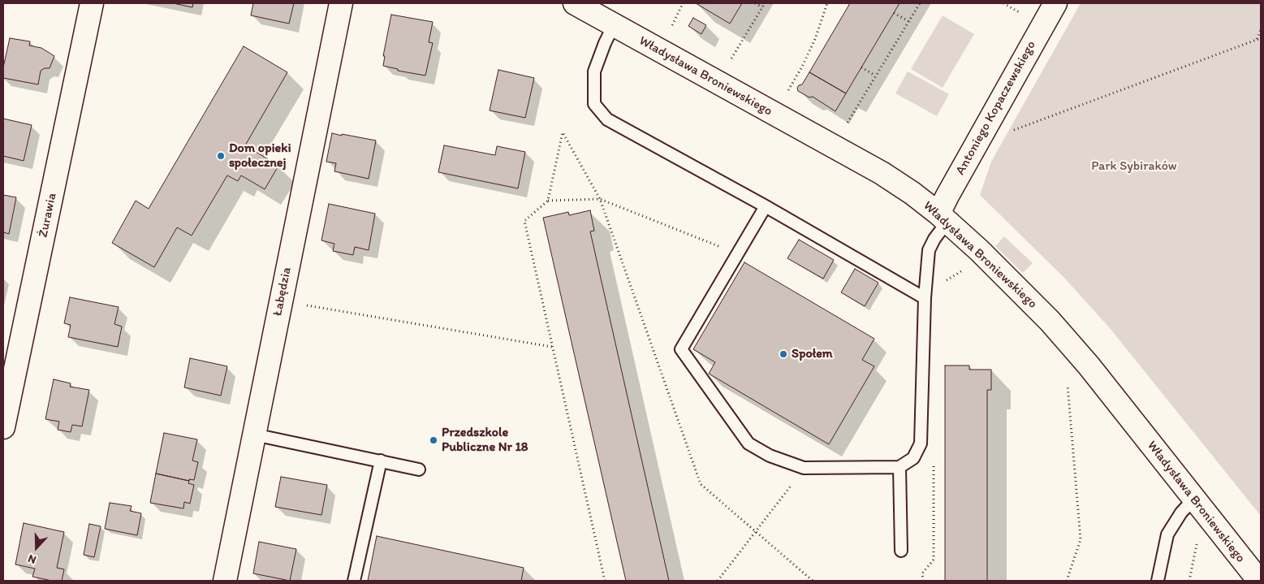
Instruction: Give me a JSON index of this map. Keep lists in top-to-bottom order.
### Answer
{
  "streets": {
    "street": [
      "Władysława Broniewskiego",
      "Antoniego Kopaczewskiego",
      "Żurawia",
      "Łabędzia"
    ]
  },
  "crossings": [
    ["Władysława Broniewskiego", "Antoniego Kopaczewskiego"]
  ],
  "parks": ["Park Sybiraków"],
  "places": ["Dom opieki społecznej", "Społem", "Przedszkole Publiczne Nr 18"],
  "north": "bottom"
}
